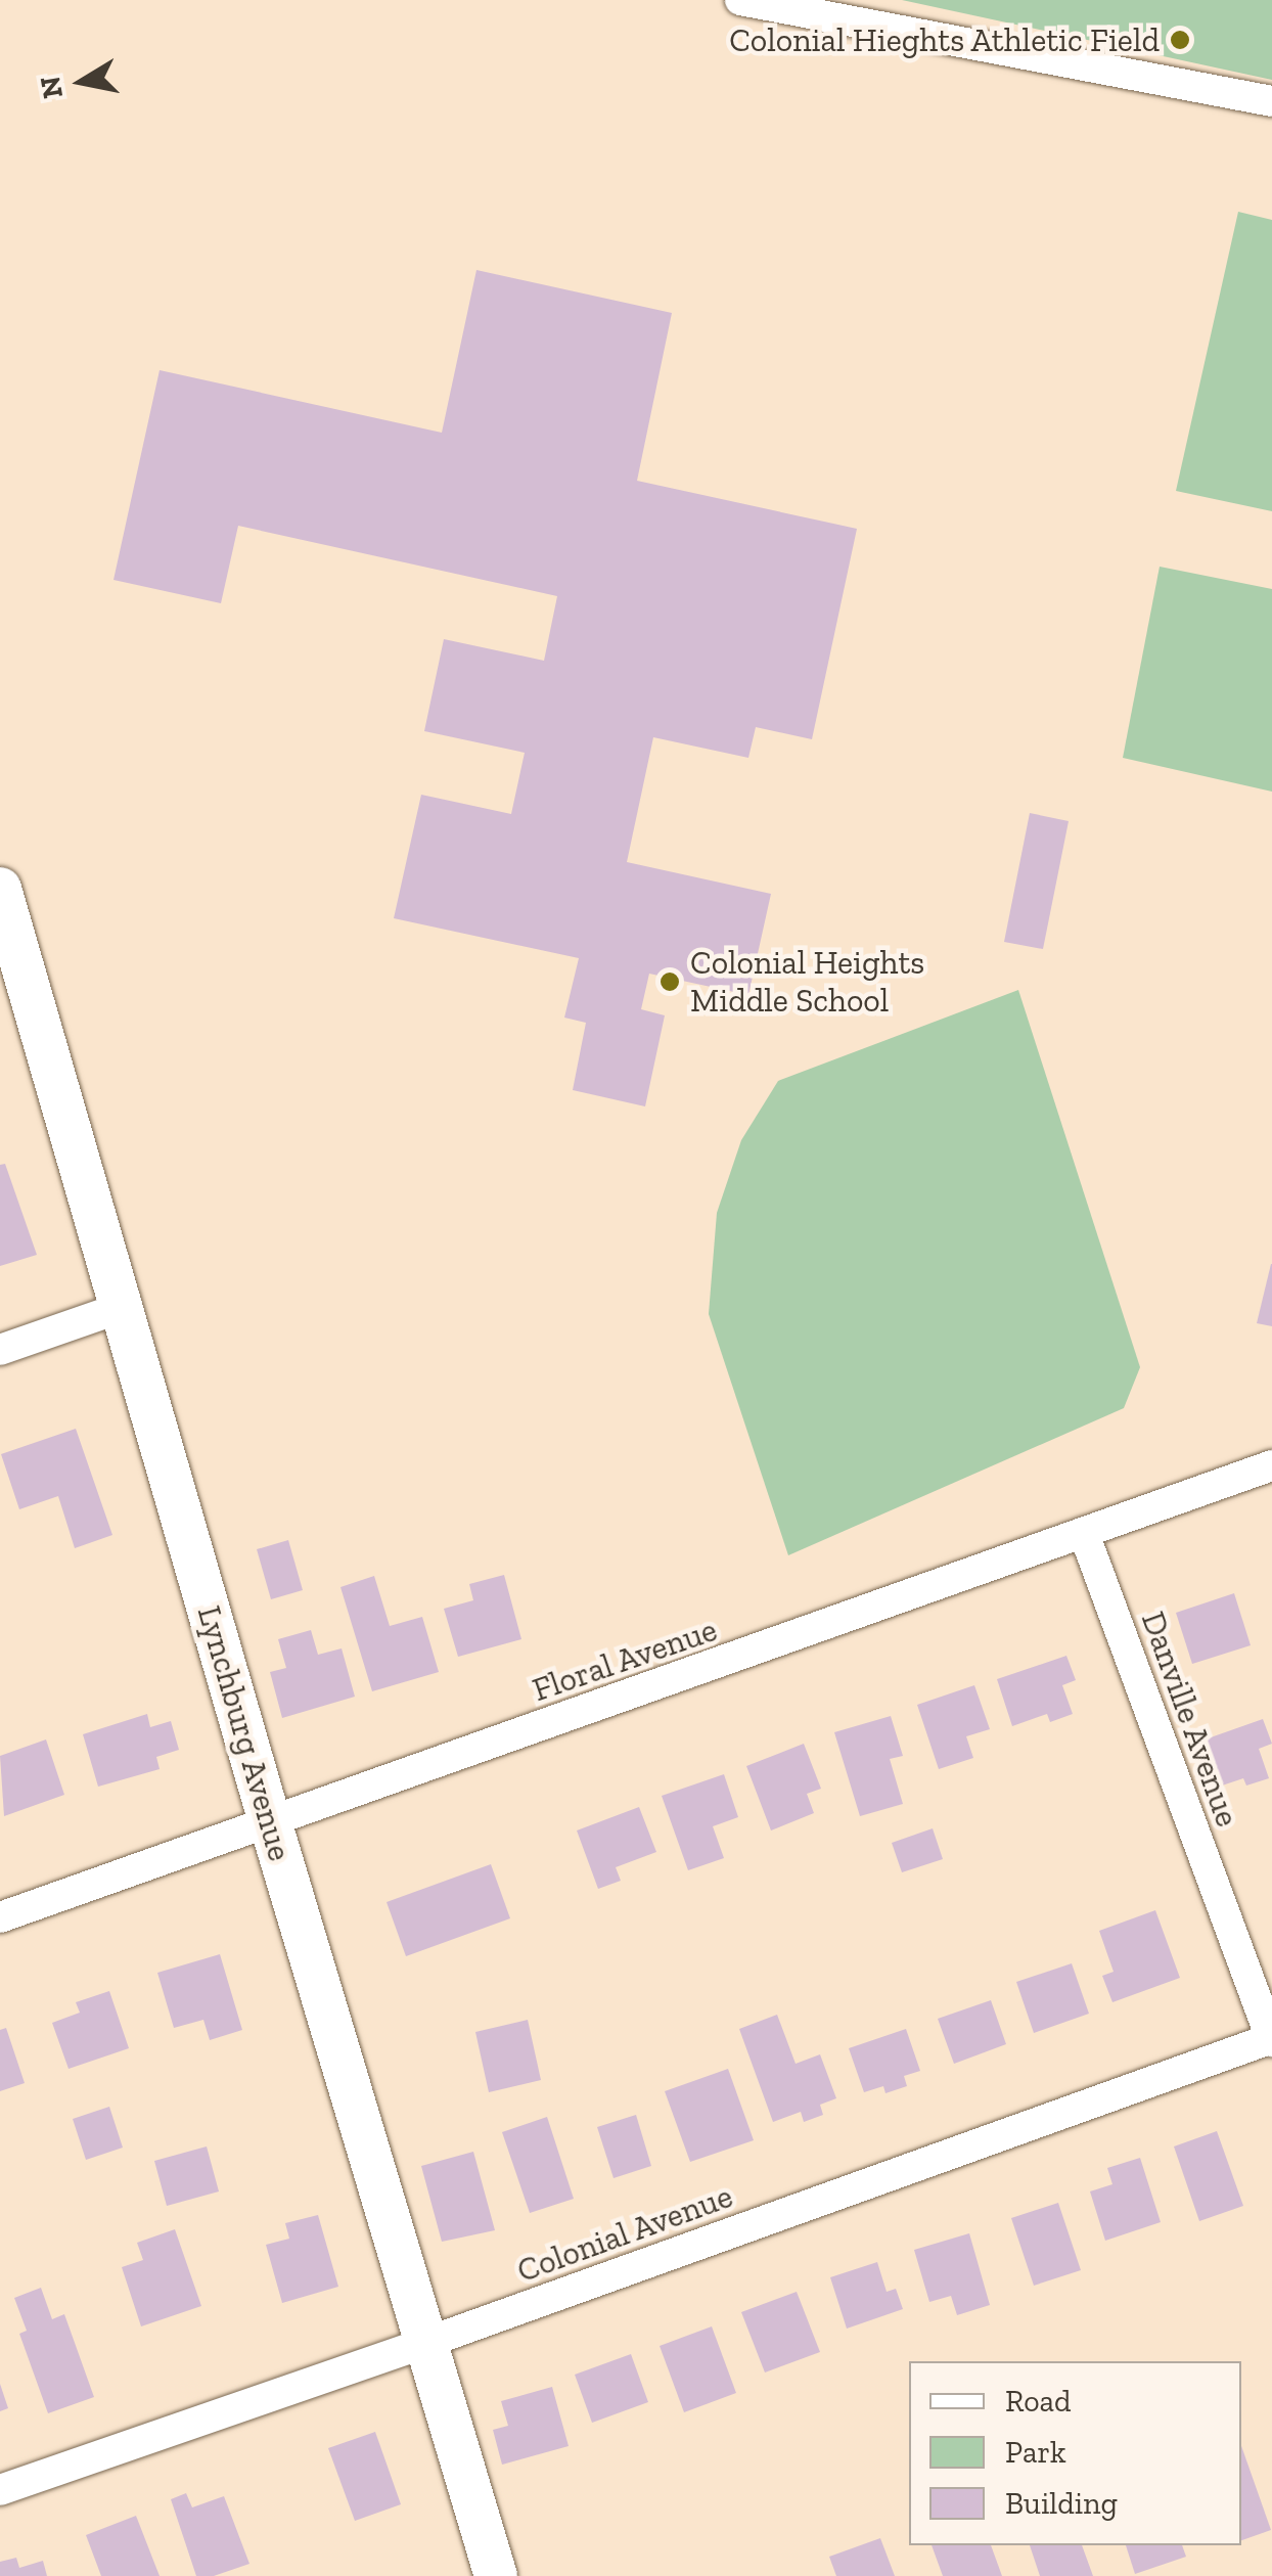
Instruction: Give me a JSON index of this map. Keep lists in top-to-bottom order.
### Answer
{
  "streets": {
    "street": [
      "Floral Avenue",
      "Danville Avenue",
      "Lynchburg Avenue",
      "Colonial Avenue"
    ]
  },
  "crossings": [
    ["Floral Avenue", "Danville Avenue"],
    ["Floral Avenue", "Lynchburg Avenue"],
    ["Danville Avenue", "Colonial Avenue"],
    ["Lynchburg Avenue", "Colonial Avenue"]
  ],
  "places": ["Colonial Hieghts Athletic Field", "Colonial Heights Middle School"],
  "legend": ["Road", "Park", "Building"],
  "north": "left"
}
